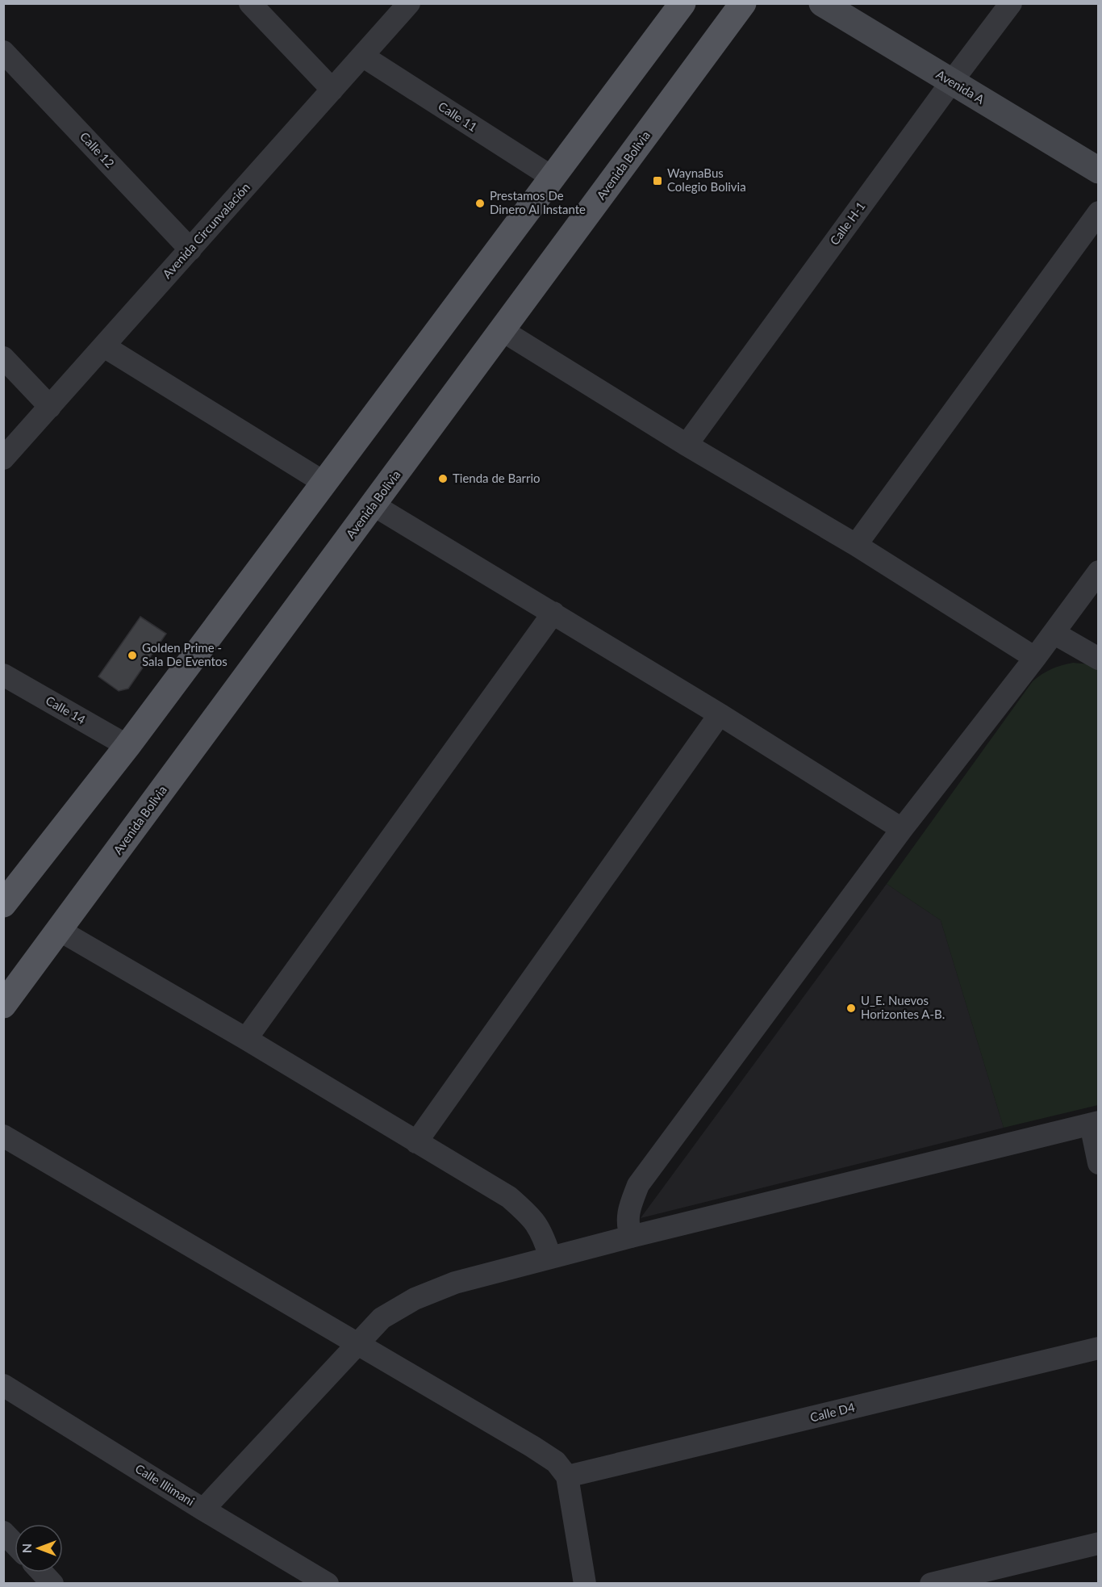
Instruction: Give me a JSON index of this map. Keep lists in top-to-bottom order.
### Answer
{
  "streets": {
    "main road": ["Avenida Bolivia"],
    "street": [
      "Avenida A",
      "Calle 11",
      "Calle 12",
      "Calle H-1",
      "Avenida Circunvalación",
      "Calle 14",
      "Calle D4",
      "Calle Illimani"
    ]
  },
  "crossings": [
    ["Avenida A", "Calle H-1"],
    ["Calle 11", "Avenida Circunvalación"],
    ["Calle 12", "Avenida Circunvalación"]
  ],
  "places": {
    "transit": ["WaynaBus Colegio Bolivia"],
    "other": [
      "Prestamos De Dinero Al Instante",
      "Tienda de Barrio",
      "Golden Prime - Sala De Eventos",
      "U_E. Nuevos Horizontes A-B."
    ]
  },
  "north": "left"
}
